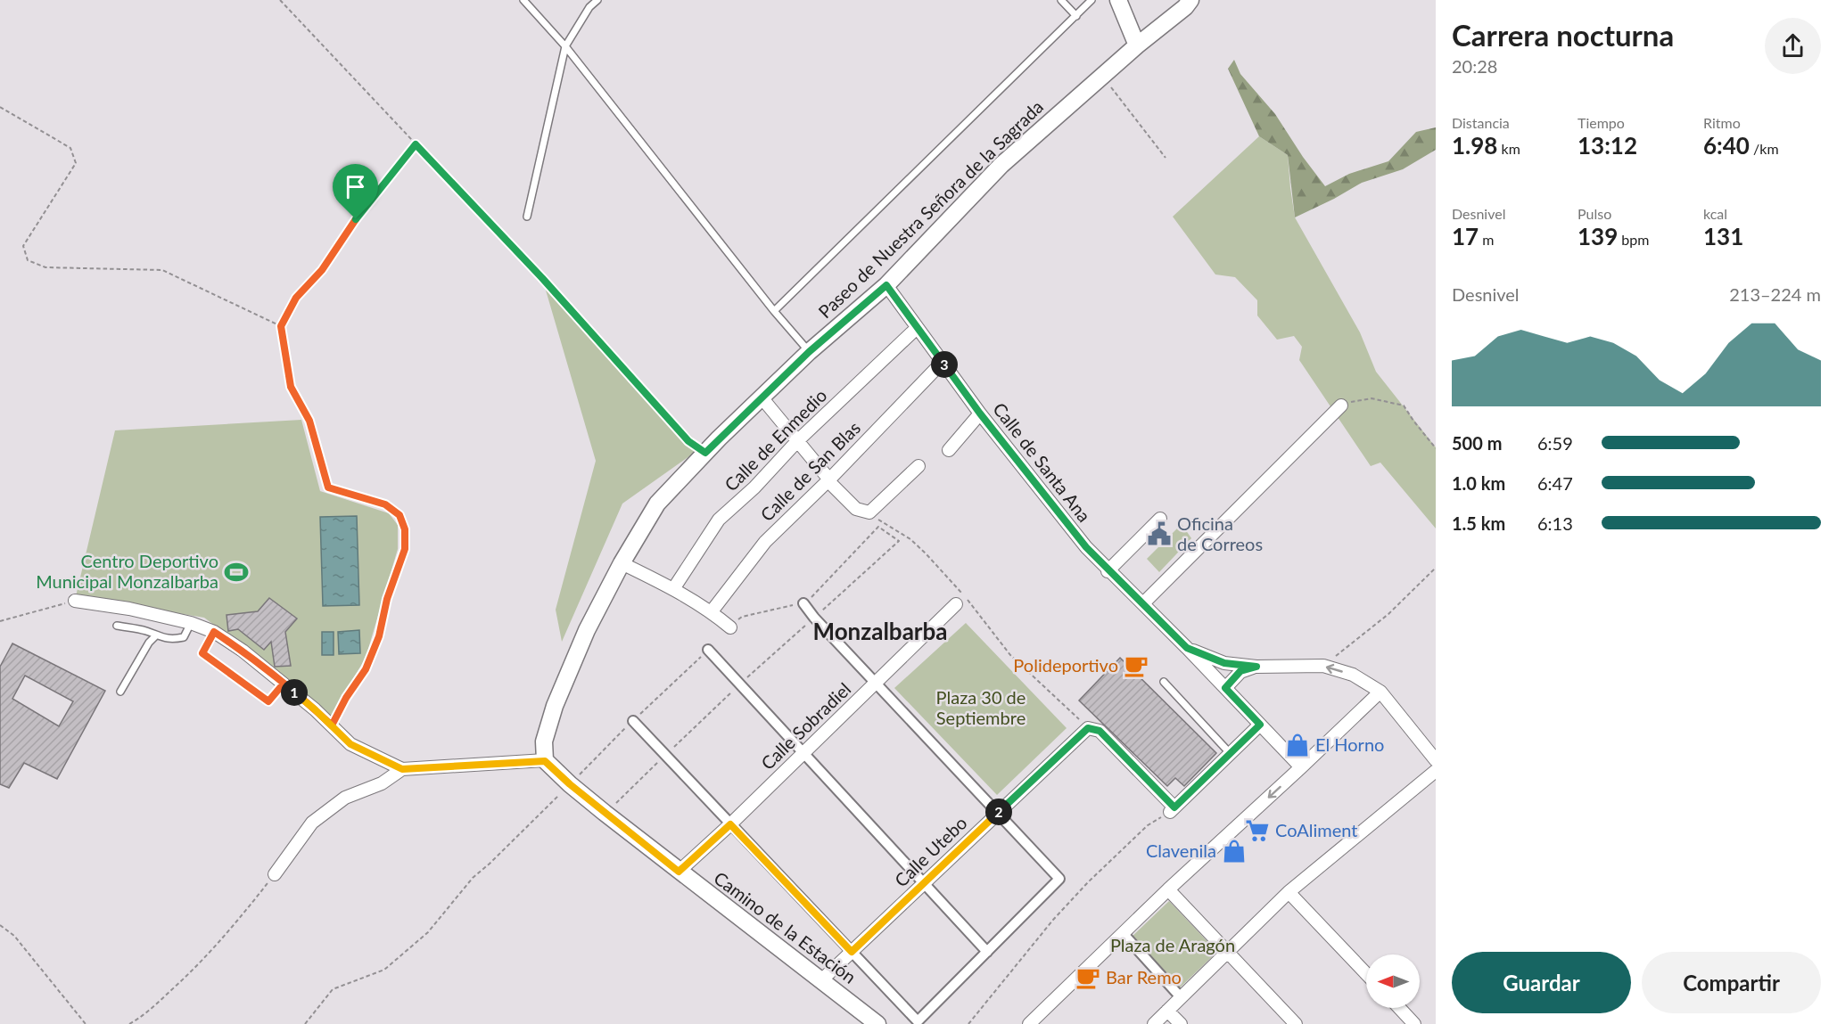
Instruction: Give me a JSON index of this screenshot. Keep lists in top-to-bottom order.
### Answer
{
  "streets": {
    "street": [
      "Paseo de Nuestra Señora de la Sagrada",
      "Calle de Enmedio",
      "Calle de Santa Ana",
      "Calle de San Blas",
      "Calle Sobradiel",
      "Calle Utebo",
      "Camino de la Estación"
    ]
  },
  "crossings": [
    ["Paseo de Nuestra Señora de la Sagrada", "Calle de Santa Ana"],
    ["Paseo de Nuestra Señora de la Sagrada", "Camino de la Estación"],
    ["Calle de Enmedio", "Calle de Santa Ana"],
    ["Calle de Santa Ana", "Calle de San Blas"],
    ["Calle Sobradiel", "Camino de la Estación"],
    ["Calle Utebo", "Camino de la Estación"]
  ],
  "districts": ["Monzalbarba"],
  "parks": ["Plaza 30 de Septiembre", "Plaza de Aragón"],
  "places": {
    "public building": ["Oficina de Correos"],
    "sports": ["Centro Deportivo Municipal Monzalbarba"],
    "cafe": ["Polideportivo", "Bar Remo"],
    "shop": ["El Horno", "Clavenila"],
    "supermarket": ["CoAliment"]
  },
  "north": "left",
  "page": {
    "heading": ["Carrera nocturna", "20:28"],
    "stats": [
      ["Distancia", "1.98 km"],
      ["Tiempo", "13:12"],
      ["Ritmo", "6:40 /km"],
      ["Desnivel", "17 m"],
      ["Pulso", "139 bpm"],
      ["kcal", "131"]
    ],
    "chart": ["Desnivel", "213–224 m"],
    "pins": ["3", "1", "2"],
    "list": [
      {
        "name": "500 m",
        "note": "6:59"
      },
      {
        "name": "1.0 km",
        "note": "6:47"
      },
      {
        "name": "1.5 km",
        "note": "6:13"
      }
    ],
    "buttons": ["Guardar", "Compartir"]
  }
}
